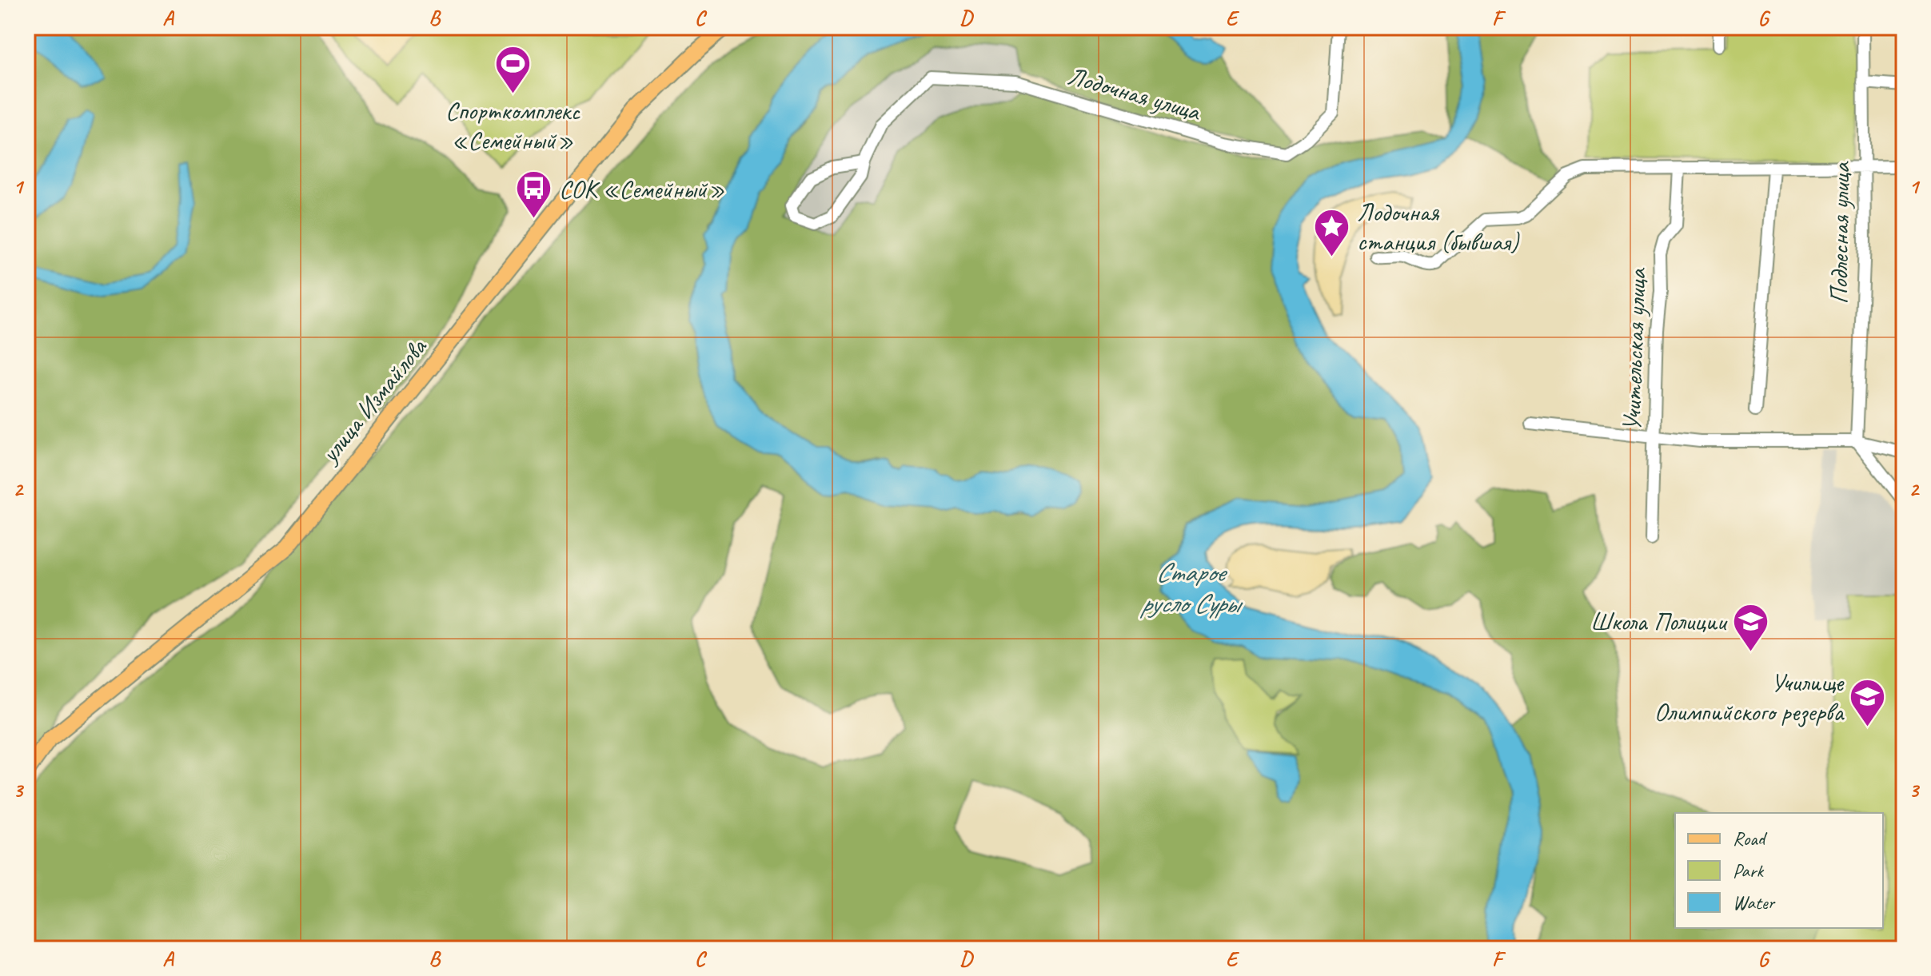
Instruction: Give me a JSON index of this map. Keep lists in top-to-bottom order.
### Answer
{
  "streets": {
    "main road": ["улица Измайлова"],
    "street": ["Лодочная улица", "Подлесная улица", "Учительская улица"]
  },
  "water": ["Старое русло Суры"],
  "places": {
    "sports": ["Спорткомплекс «Семейный»"],
    "bus stop": ["СОК «Семейный»"],
    "place": ["Лодочная станция (бывшая)"],
    "school or university": ["Школа Полиции", "Училище Олимпийского резерва"]
  },
  "legend": ["Road", "Park", "Water"],
  "grid": {
    "columns": [
      "A",
      "B",
      "C",
      "D",
      "E",
      "F",
      "G"
    ],
    "rows": ["1", "2", "3"]
  }
}
